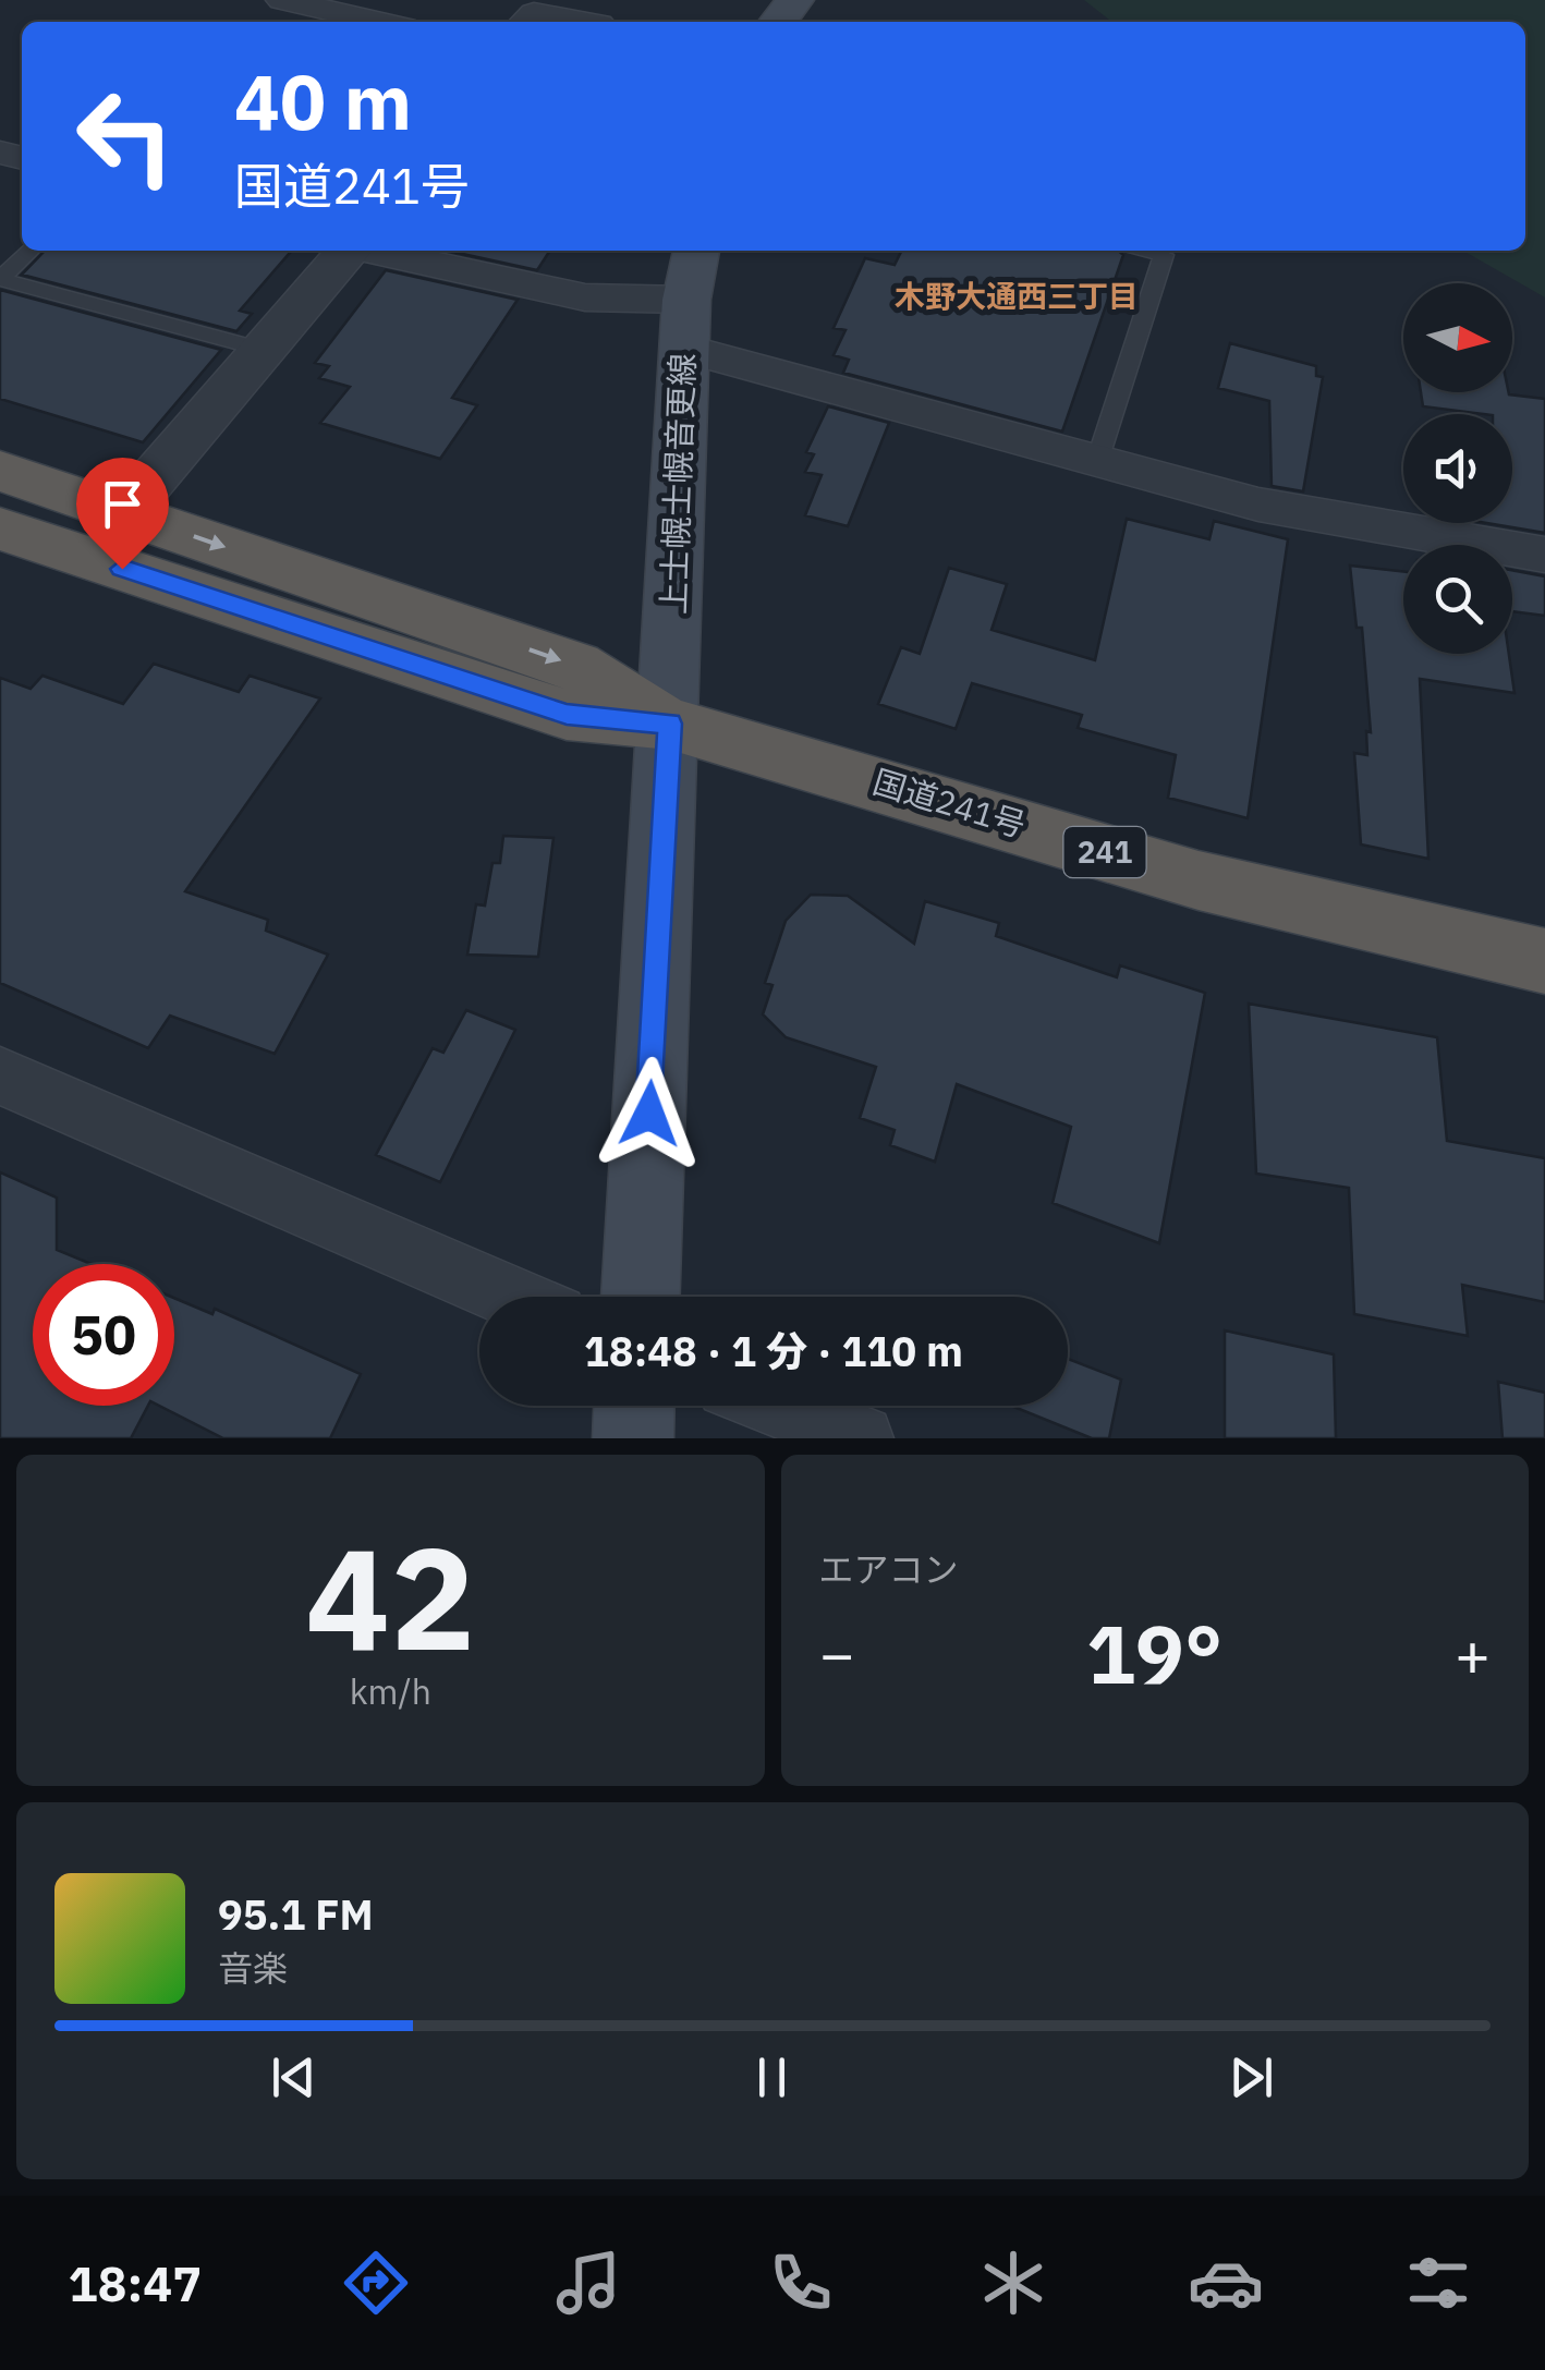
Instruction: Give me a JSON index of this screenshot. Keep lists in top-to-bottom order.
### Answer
{
  "streets": {
    "highway": ["国道241号", "241"],
    "main road": ["上士幌士幌音更線"]
  },
  "crossings": [
    ["上士幌士幌音更線", "国道241号"]
  ],
  "districts": ["木野大通西三丁目"],
  "north": "right",
  "page": {
    "turn": ["40 m", "国道241号"],
    "limit": "50",
    "trip": "18:48 · 1 分 · 110 m",
    "tile": [
      ["42", "km/h"],
      "エアコン"
    ],
    "heat": ["−", "19°", "+"],
    "song": ["95.1 FM", "音楽"],
    "tabs": "18:47"
  }
}
